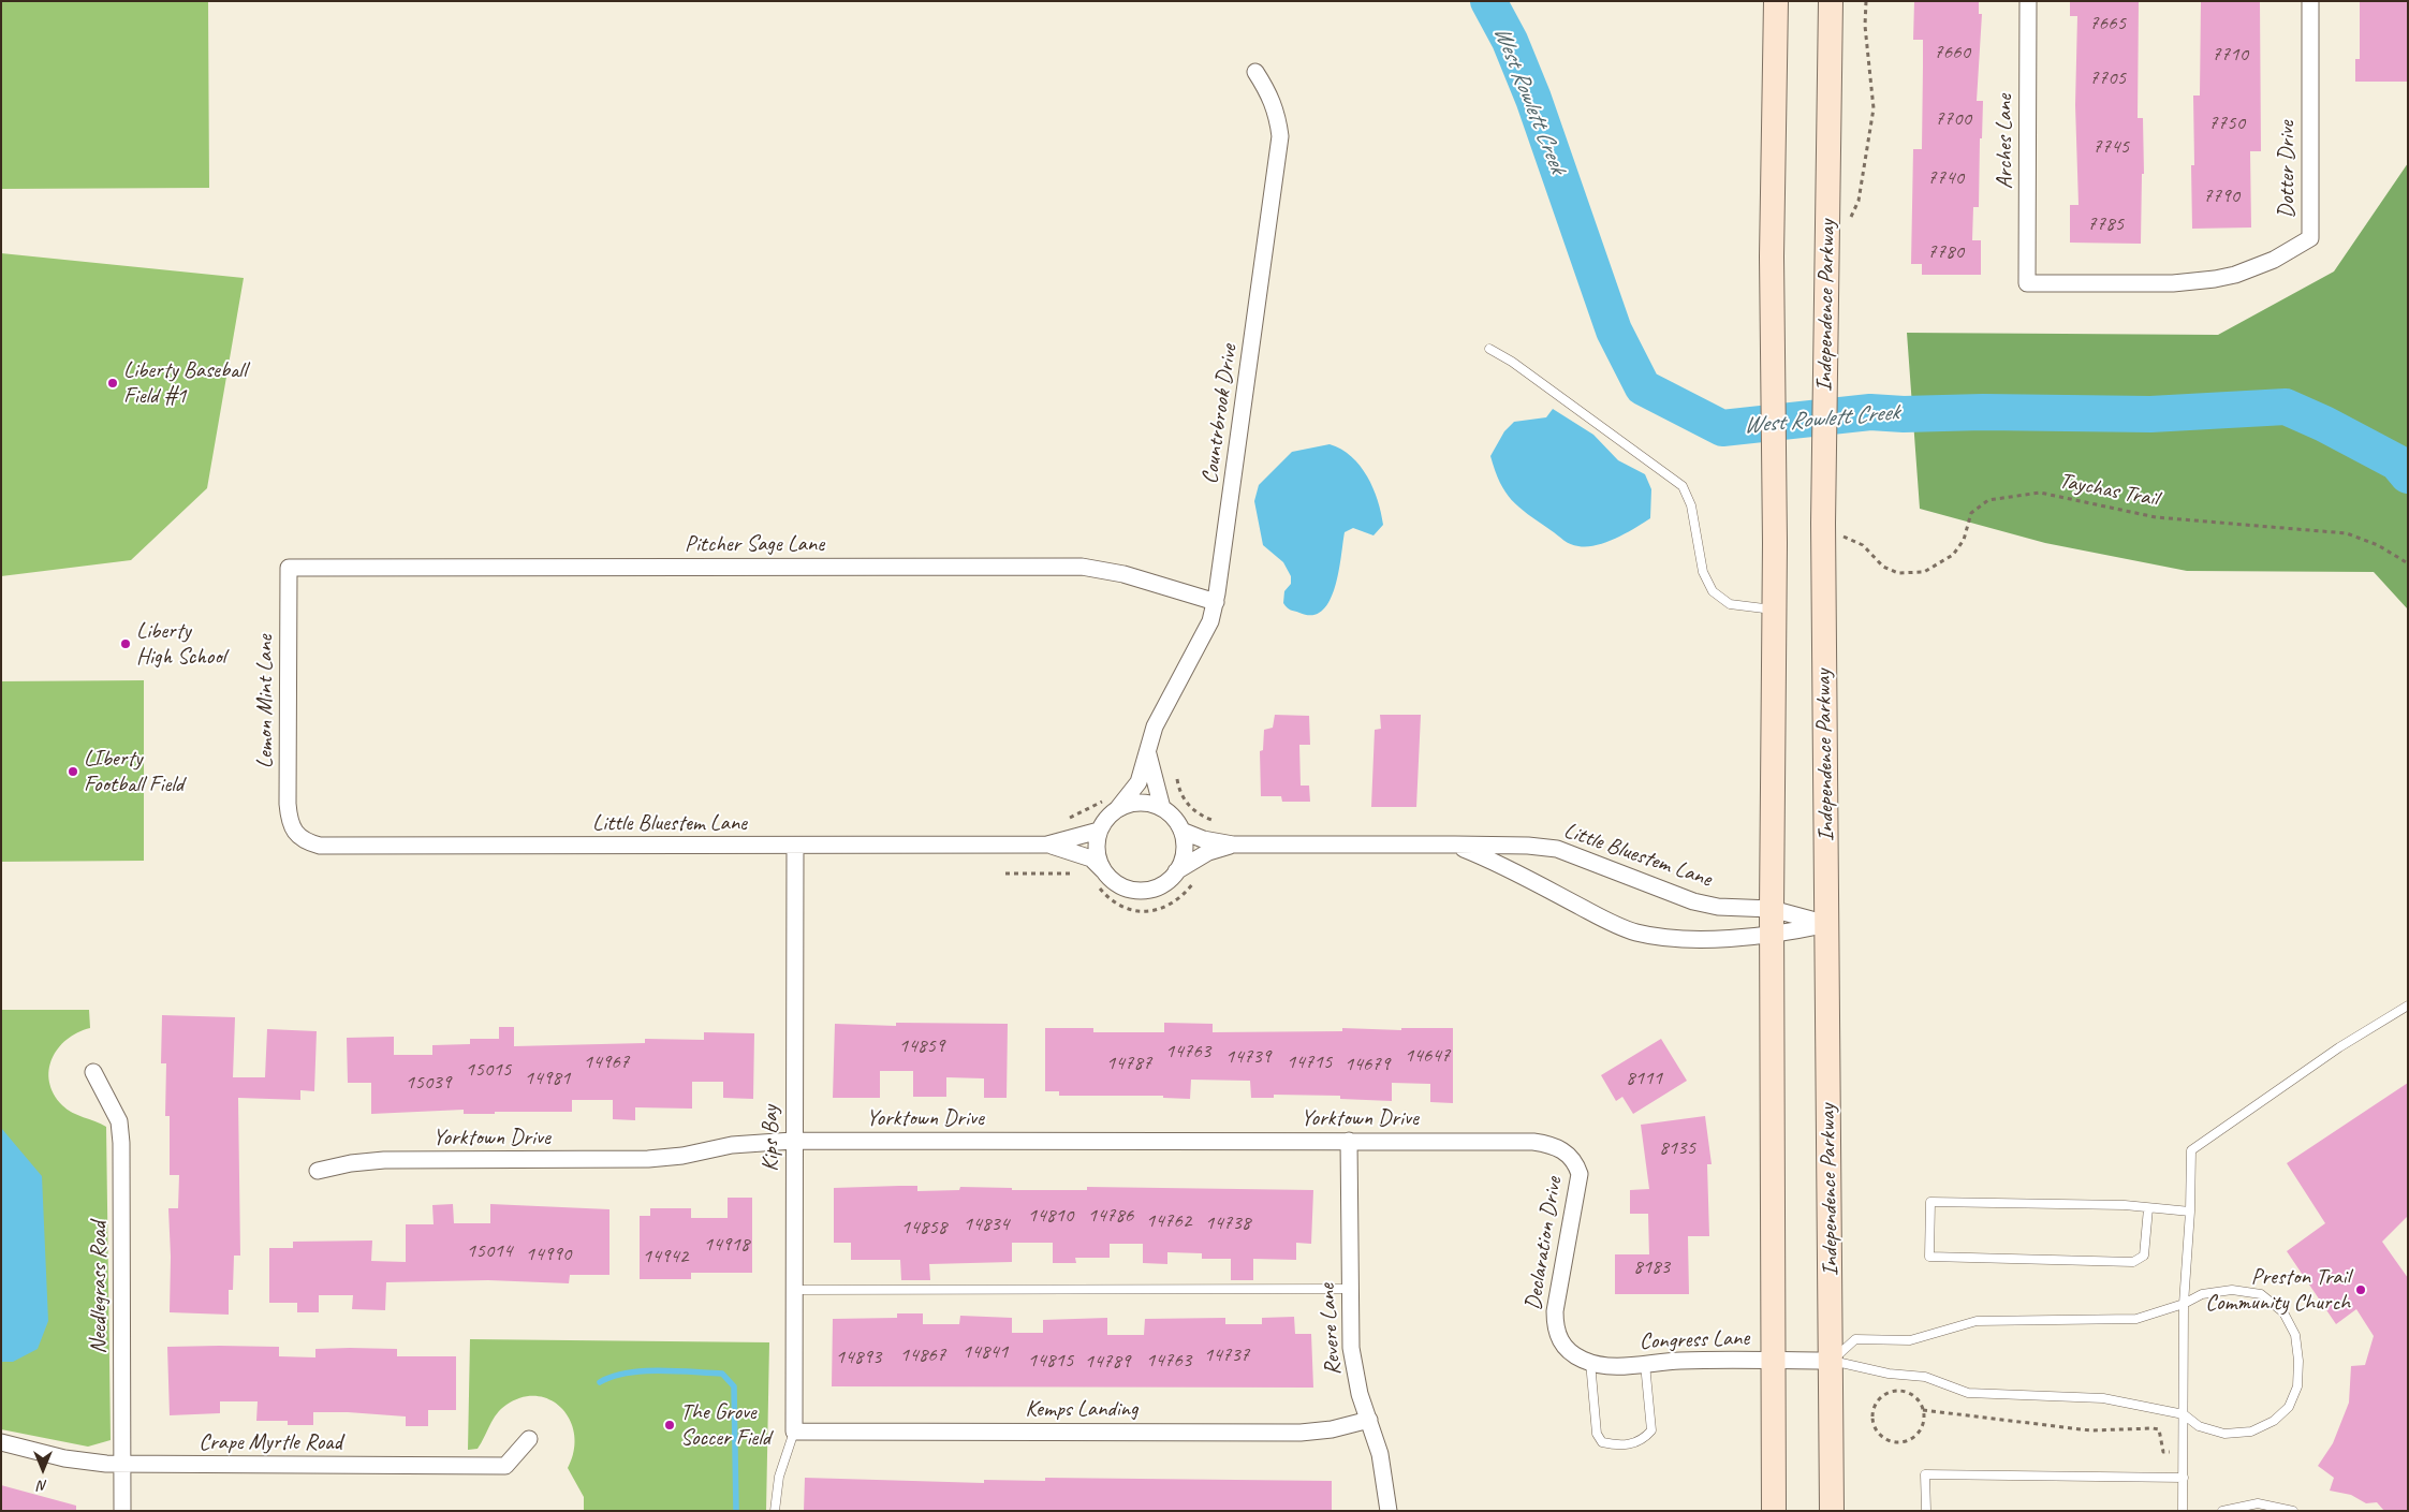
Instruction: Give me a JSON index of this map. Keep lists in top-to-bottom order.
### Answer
{
  "streets": {
    "main road": ["Independence Parkway"],
    "street": [
      "Arches Lane",
      "Dotter Drive",
      "Countrbrook Drive",
      "Pitcher Sage Lane",
      "Lemon Mint Lane",
      "Little Bluestem Lane",
      "Yorktown Drive",
      "Kips Bay",
      "Declaration Drive",
      "Needlegrass Road",
      "Revere Lane",
      "Congress Lane",
      "Kemps Landing",
      "Crape Myrtle Road"
    ],
    "path": ["Taychas Trail"]
  },
  "crossings": [
    ["Arches Lane", "Dotter Drive"],
    ["Independence Parkway", "Little Bluestem Lane"],
    ["Independence Parkway", "Congress Lane"],
    ["Countrbrook Drive", "Pitcher Sage Lane"],
    ["Countrbrook Drive", "Little Bluestem Lane"],
    ["Pitcher Sage Lane", "Lemon Mint Lane"],
    ["Lemon Mint Lane", "Little Bluestem Lane"],
    ["Little Bluestem Lane", "Kips Bay"],
    ["Yorktown Drive", "Kips Bay"],
    ["Yorktown Drive", "Declaration Drive"],
    ["Yorktown Drive", "Revere Lane"],
    ["Kips Bay", "Kemps Landing"],
    ["Declaration Drive", "Congress Lane"],
    ["Needlegrass Road", "Crape Myrtle Road"],
    ["Revere Lane", "Kemps Landing"]
  ],
  "water": ["West Rowlett Creek"],
  "places": [
    "Liberty Baseball Field #1",
    "Liberty High School",
    "LIberty Football Field",
    "Preston Trail Community Church",
    "The Grove Soccer Field"
  ],
  "house_numbers": [
    "7665",
    "7660",
    "7710",
    "7705",
    "7700",
    "7750",
    "7745",
    "7740",
    "7790",
    "7785",
    "7780",
    "14859",
    "14763",
    "14647",
    "14739",
    "14967",
    "14715",
    "14787",
    "14679",
    "15015",
    "14981",
    "8111",
    "15039",
    "8135",
    "14810",
    "14786",
    "14762",
    "14738",
    "14834",
    "14858",
    "14918",
    "15014",
    "14990",
    "14942",
    "8183",
    "14841",
    "14867",
    "14737",
    "14893",
    "14815",
    "14763",
    "14789"
  ],
  "north": "bottom"
}
